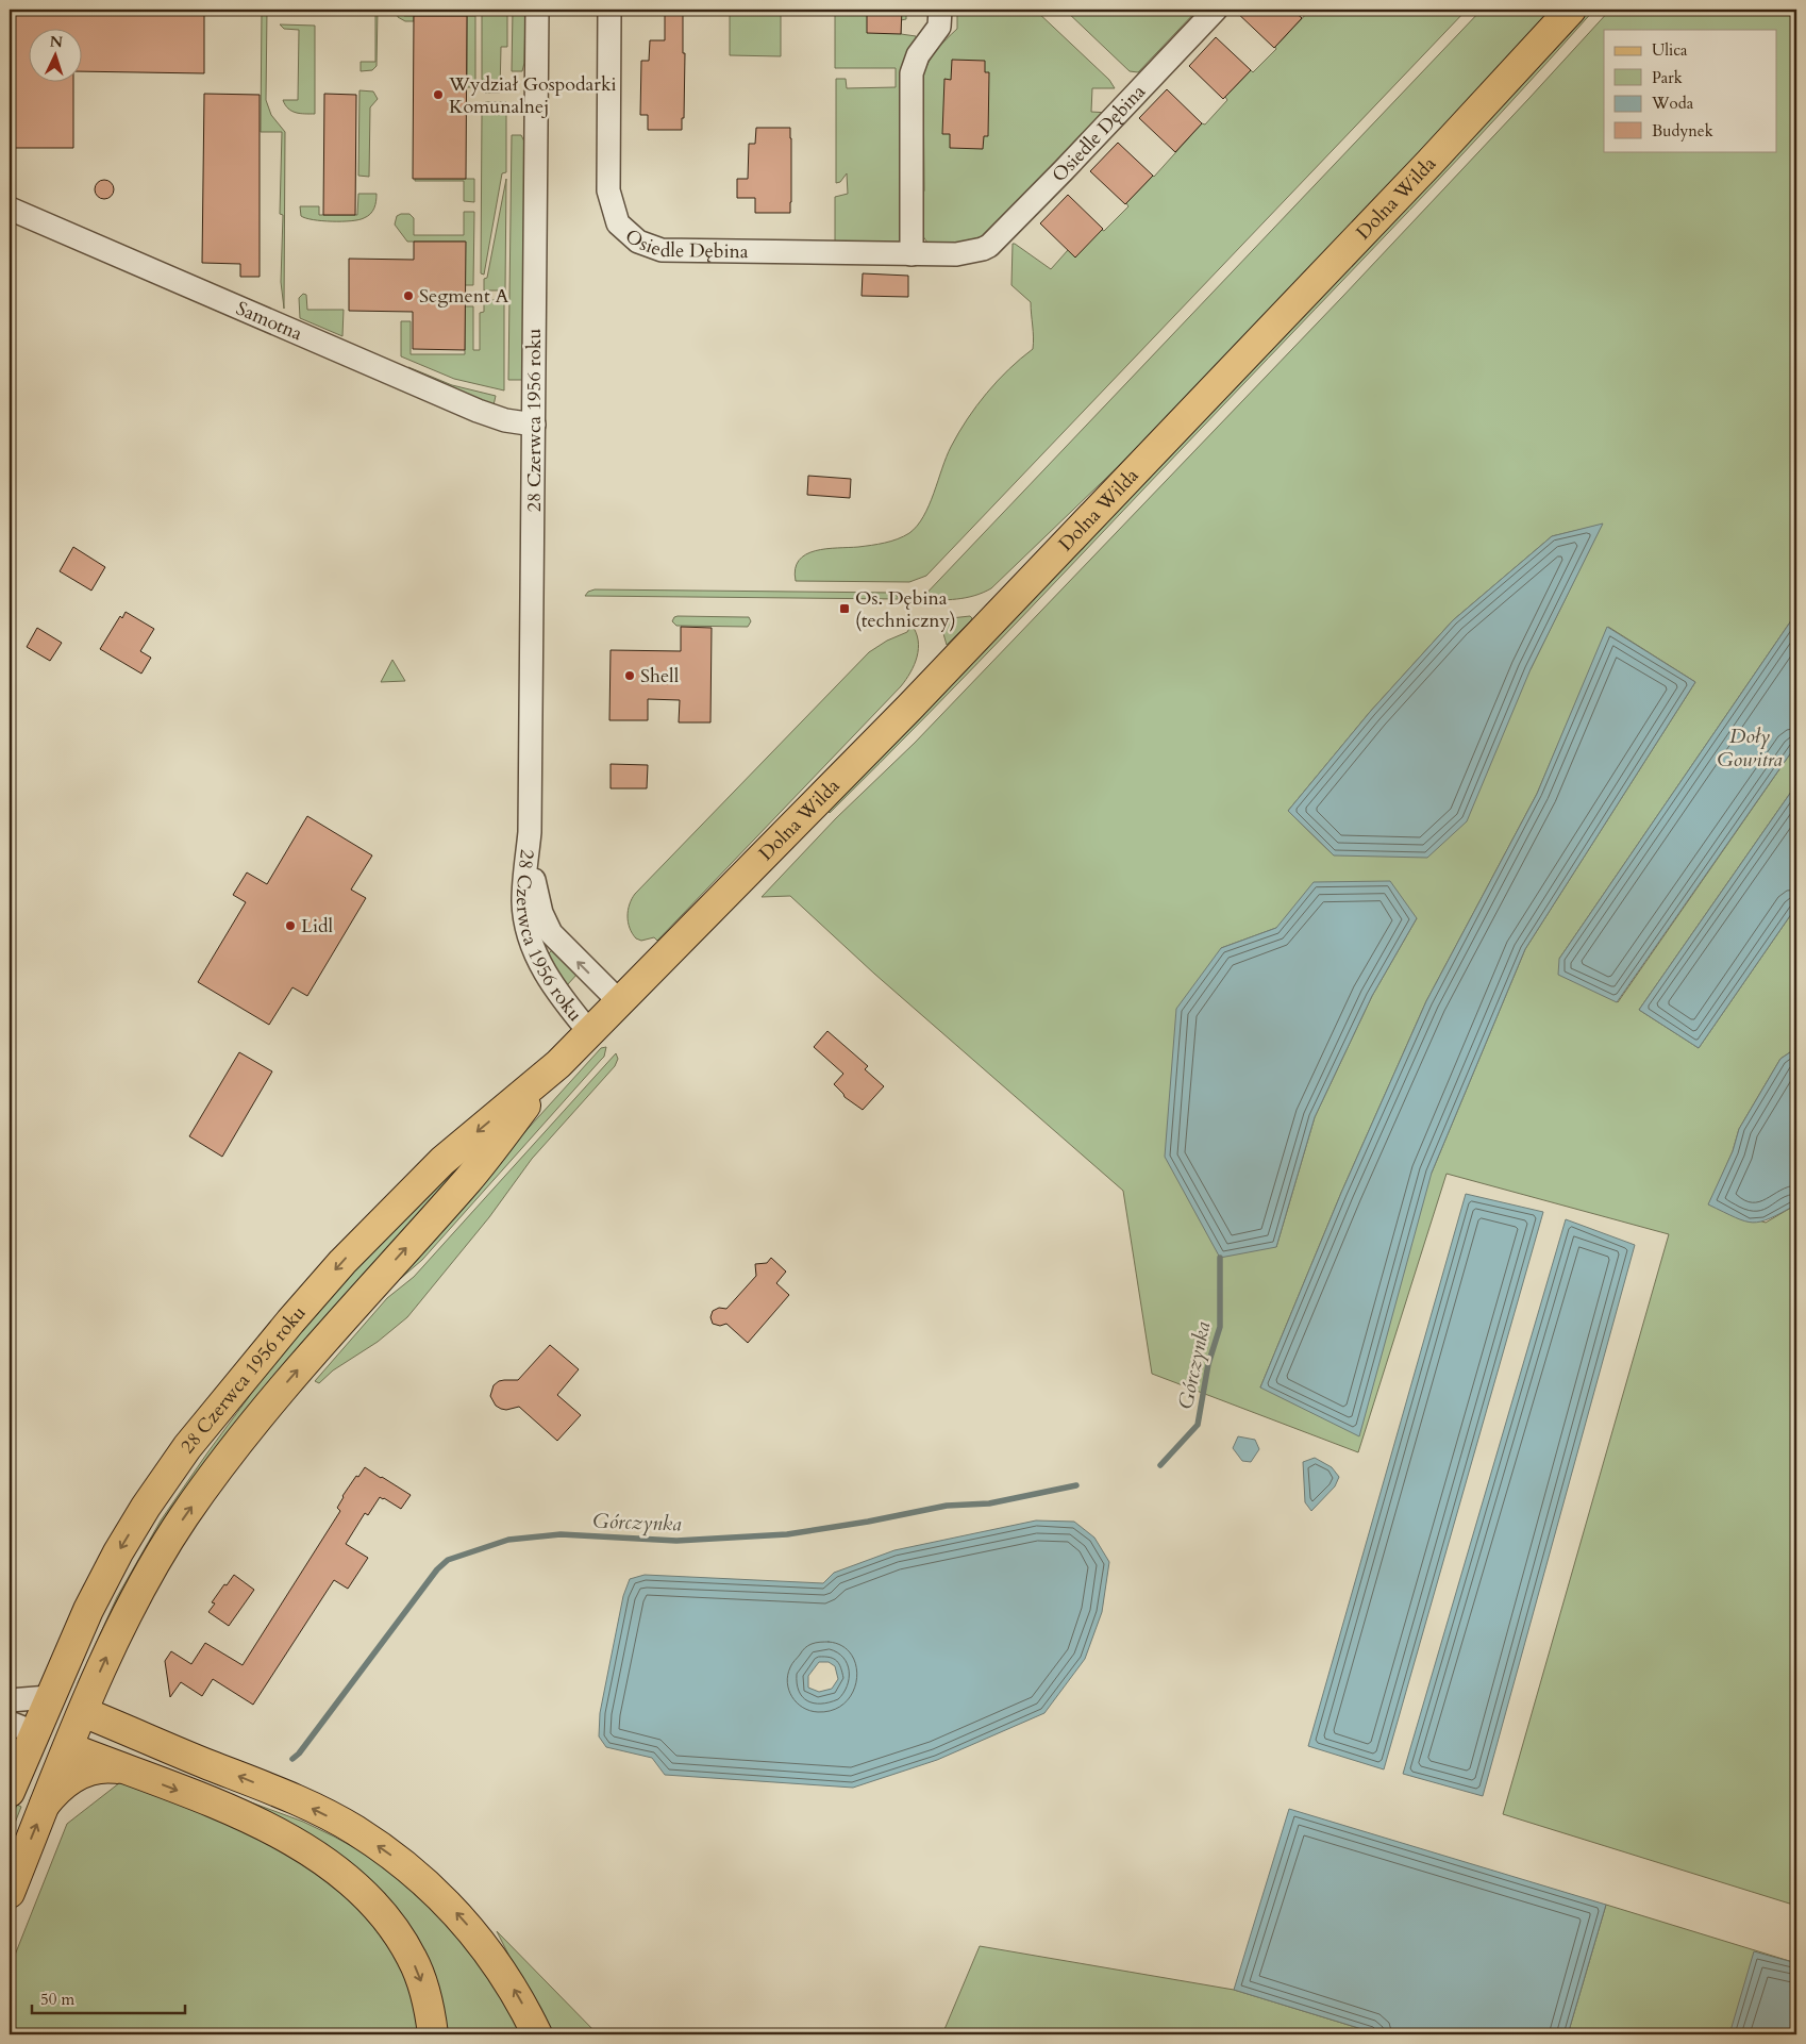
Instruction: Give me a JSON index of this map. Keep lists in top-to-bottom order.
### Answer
{
  "streets": {
    "main road": ["Dolna Wilda", "28 Czerwca 1956 roku"],
    "street": ["Osiedle Dębina", "Samotna"]
  },
  "crossings": [
    ["Dolna Wilda", "28 Czerwca 1956 roku"],
    ["Samotna", "28 Czerwca 1956 roku"]
  ],
  "water": ["Doły Gowitra", "Górczynka"],
  "places": {
    "other": [
      "Wydział Gospodarki Komunalnej",
      "Segment A",
      "Shell",
      "Lidl"
    ],
    "transit": ["Os. Dębina (techniczny)"]
  },
  "legend": [
    "Ulica",
    "Park",
    "Woda",
    "Budynek"
  ],
  "scale_bar": "50 m",
  "north": "top"
}
